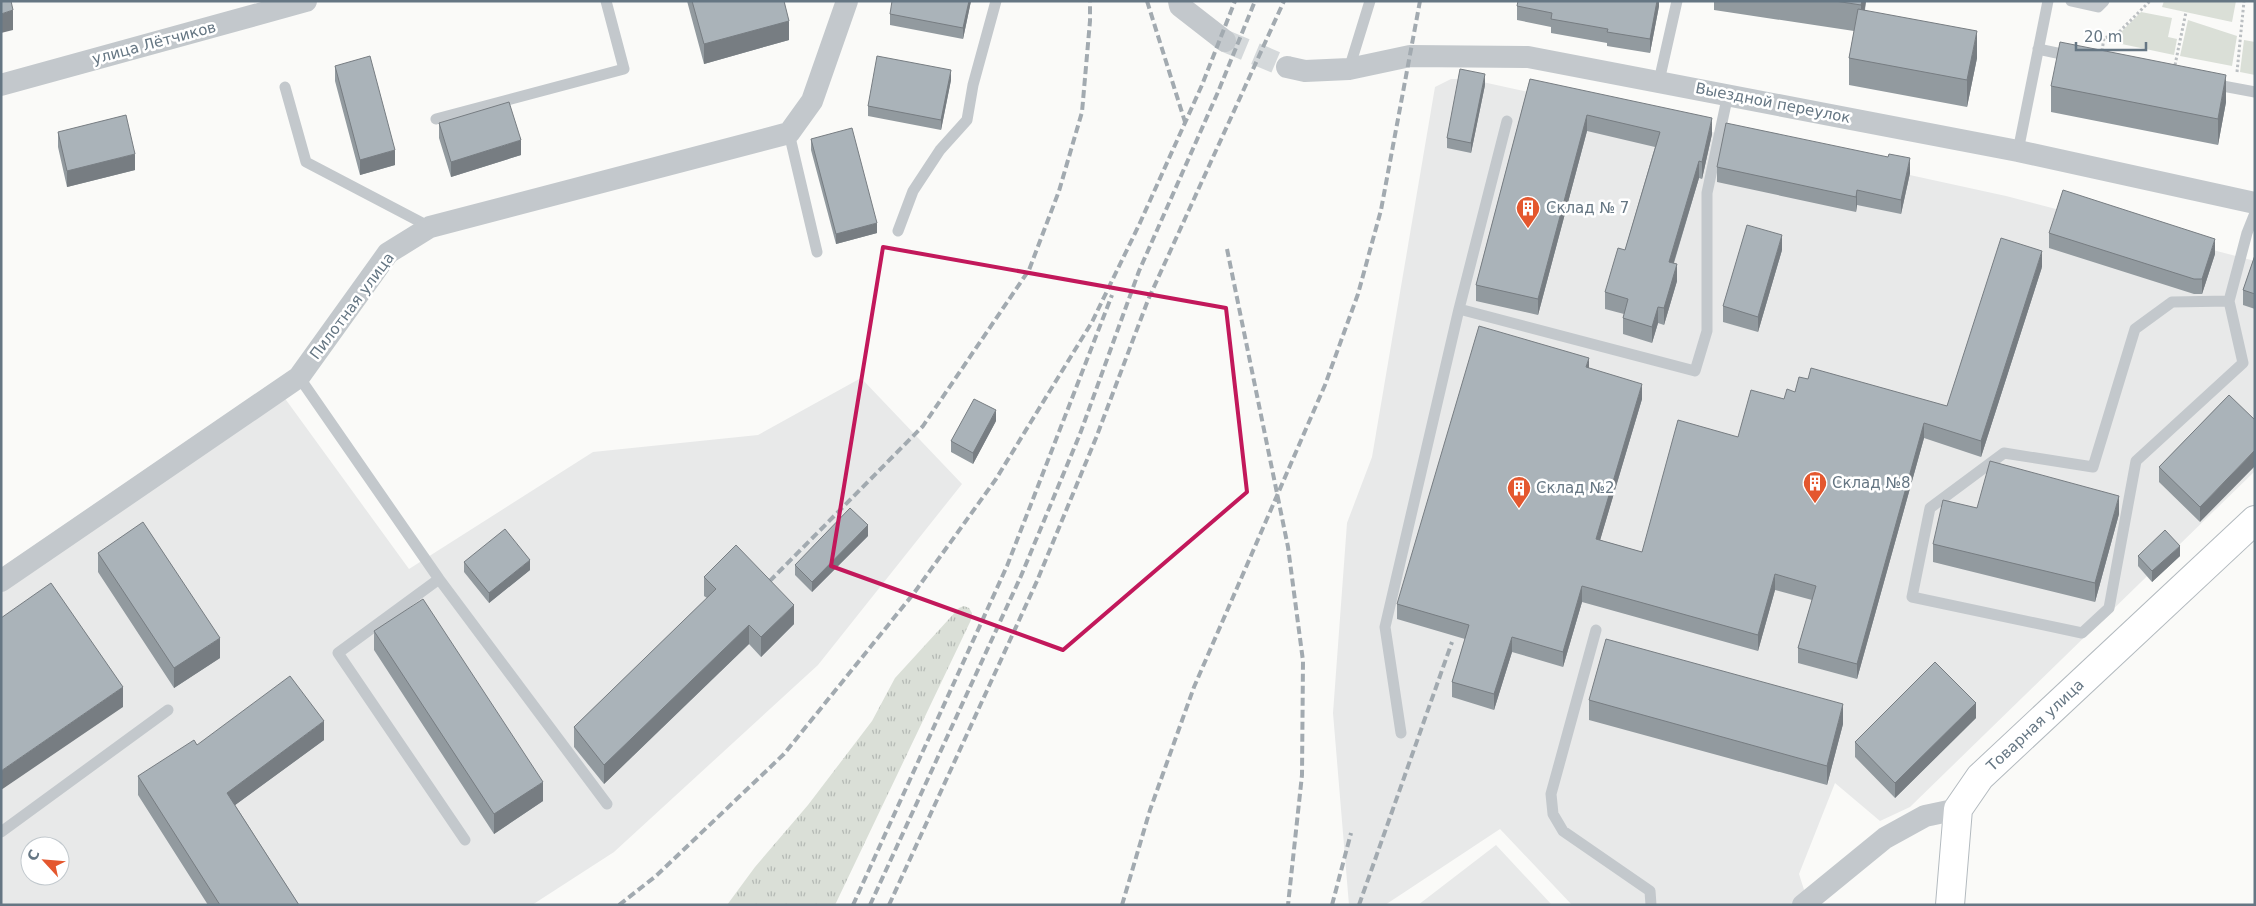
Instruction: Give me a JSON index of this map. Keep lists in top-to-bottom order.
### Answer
{
  "streets": {
    "main road": ["Товарная улица"],
    "street": ["улица Лётчиков", "Выездной переулок", "Пилотная улица"]
  },
  "places": {
    "building": ["Склад № 7", "Склад №8", "Склад №2"]
  },
  "scale_bar": "20 m",
  "north": "top left"
}
